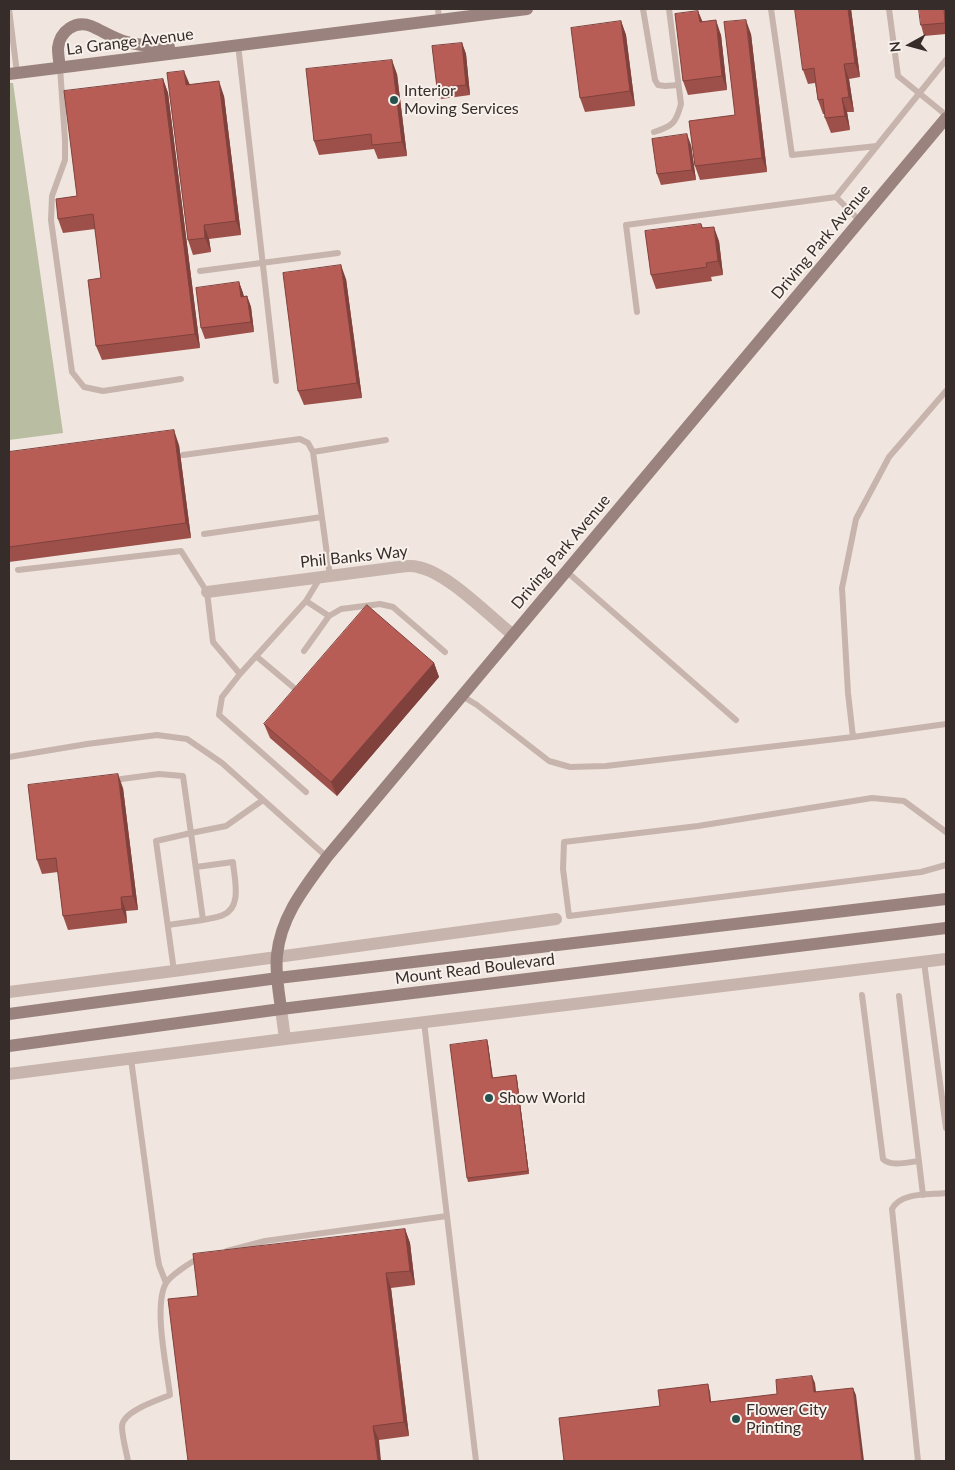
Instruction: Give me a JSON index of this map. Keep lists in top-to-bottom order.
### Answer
{
  "streets": {
    "main road": ["La Grange Avenue", "Driving Park Avenue", "Mount Read Boulevard"],
    "street": ["Phil Banks Way"]
  },
  "crossings": [
    ["Driving Park Avenue", "Phil Banks Way"],
    ["Driving Park Avenue", "Mount Read Boulevard"]
  ],
  "places": ["Interior Moving Services", "Show World", "Flower City Printing"],
  "north": "left"
}
